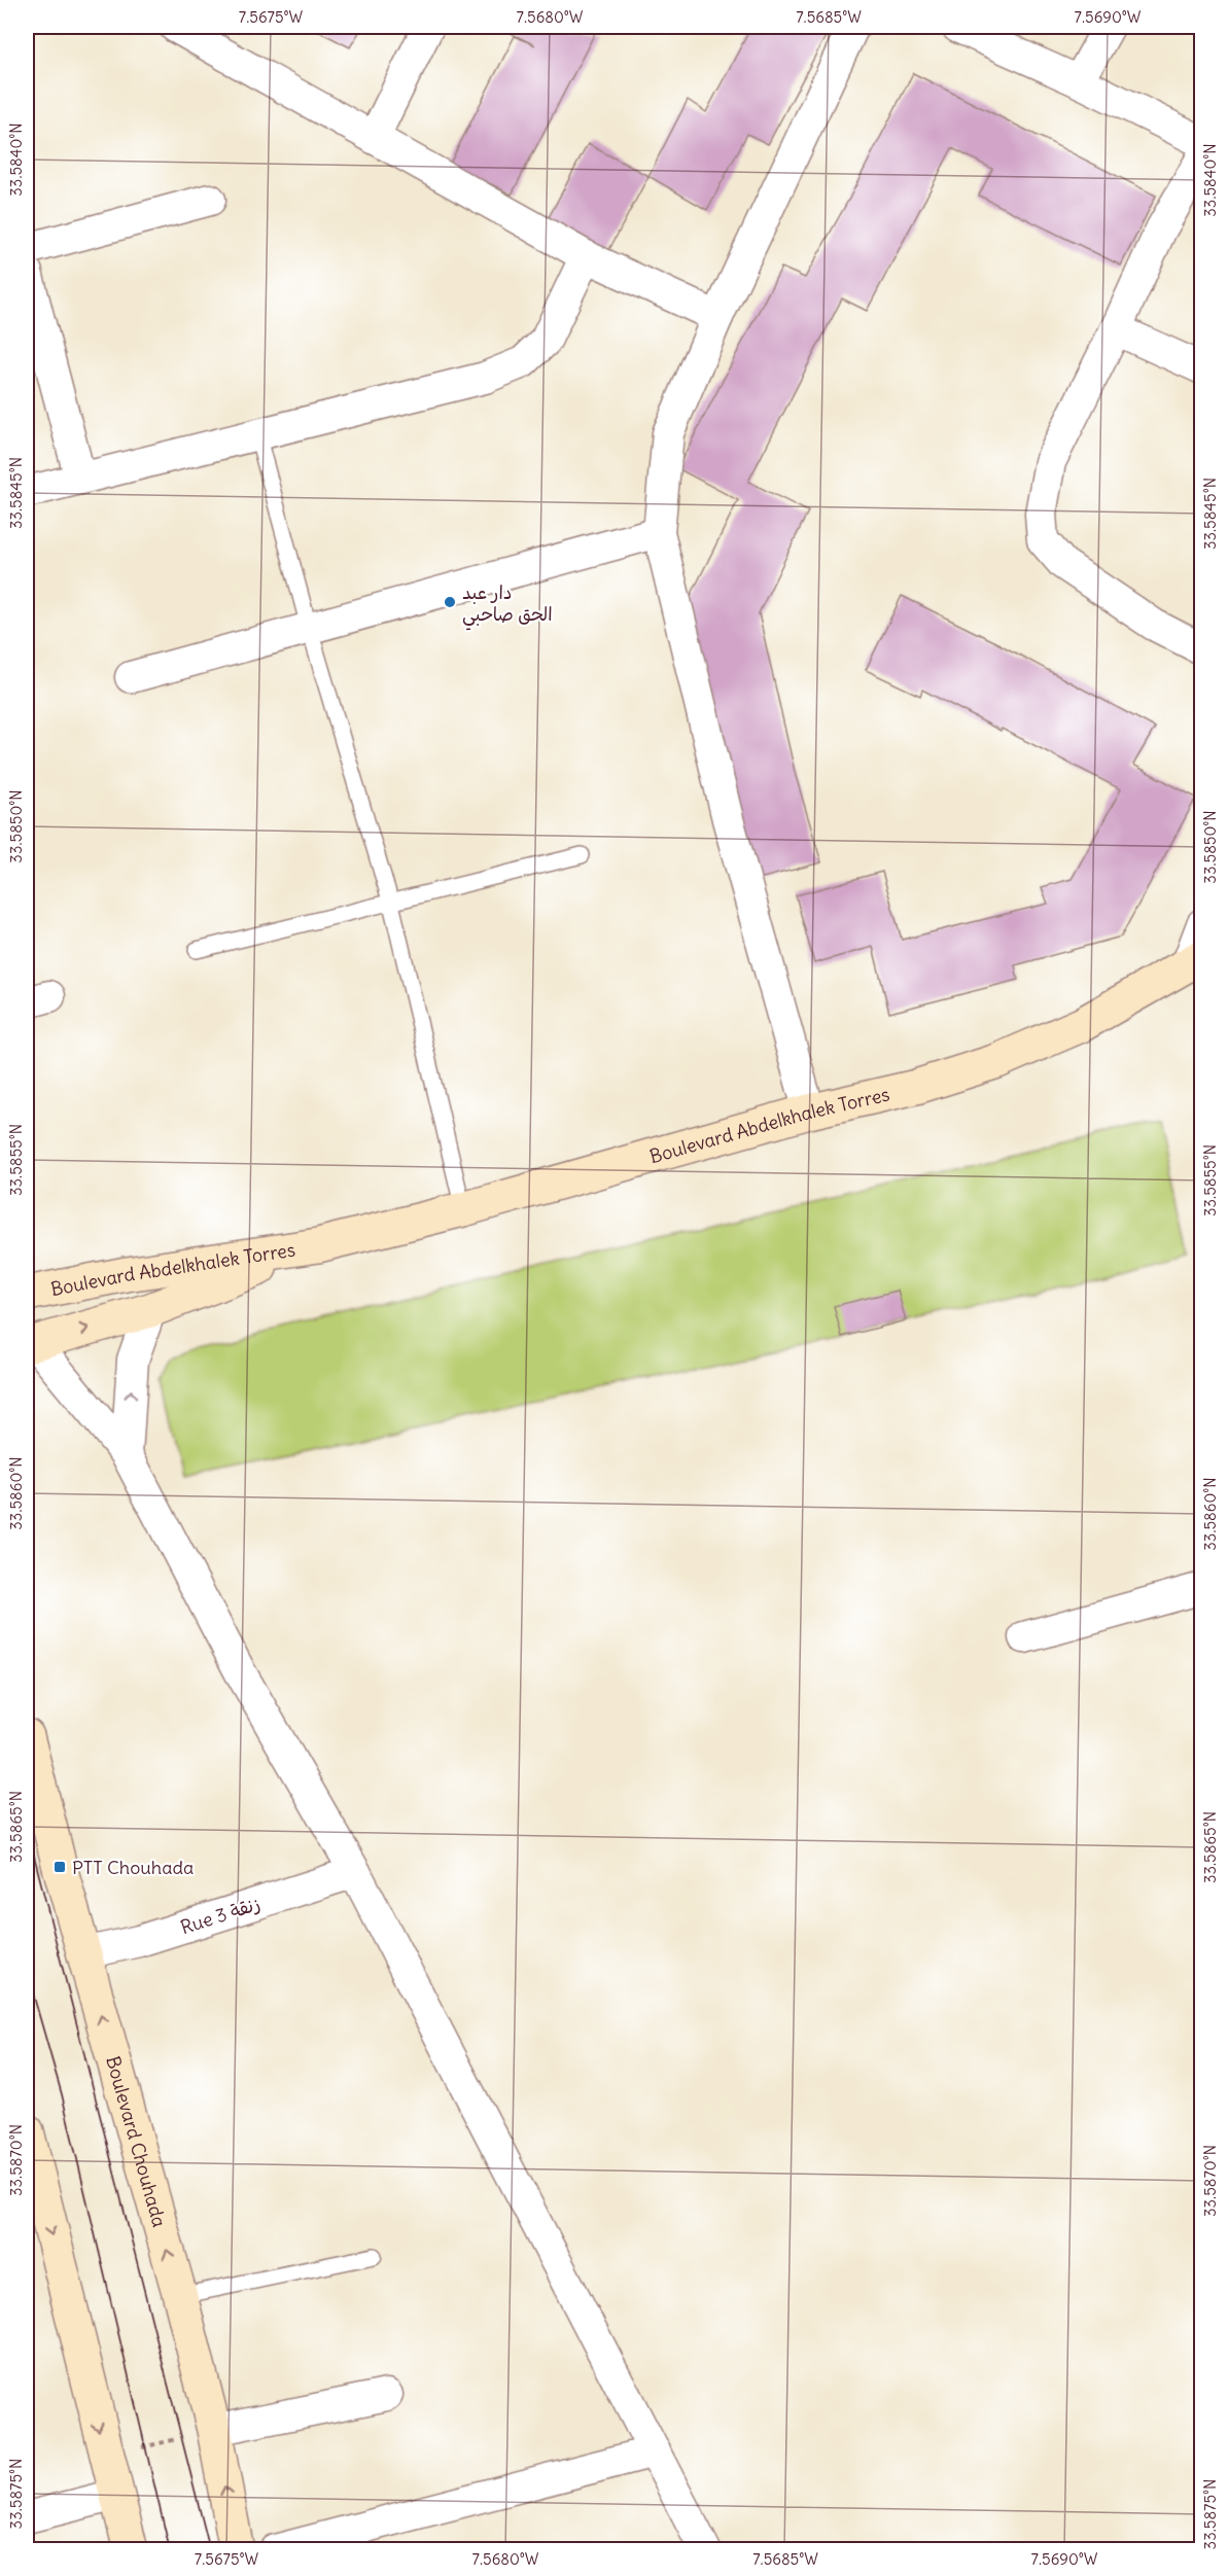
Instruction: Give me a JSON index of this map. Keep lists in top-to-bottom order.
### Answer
{
  "streets": {
    "street": ["Boulevard Abdelkhalek Torres", "Rue 3 زنقة", "Boulevard Chouhada"]
  },
  "crossings": [
    ["Rue 3 زنقة", "Boulevard Chouhada"]
  ],
  "places": {
    "other": ["دار عبد الحق صاحبي"],
    "transit": ["PTT Chouhada"]
  },
  "coordinates": [
    "7.5675°W",
    "7.5680°W",
    "7.5685°W",
    "7.5690°W",
    "33.5840°N",
    "33.5845°N",
    "33.5850°N",
    "33.5855°N",
    "33.5860°N",
    "33.5865°N",
    "33.5870°N",
    "33.5875°N"
  ]
}
